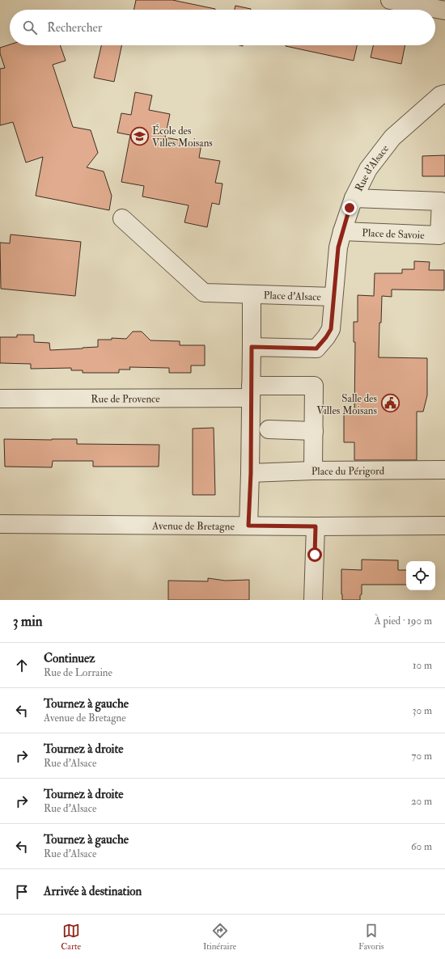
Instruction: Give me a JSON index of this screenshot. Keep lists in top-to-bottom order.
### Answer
{
  "streets": {
    "street": [
      "Rue d'Alsace",
      "Place de Savoie",
      "Place d'Alsace",
      "Rue de Provence",
      "Place du Périgord",
      "Avenue de Bretagne"
    ]
  },
  "crossings": [
    ["Rue d'Alsace", "Place de Savoie"],
    ["Rue d'Alsace", "Place d'Alsace"]
  ],
  "places": {
    "school or university": ["École des Villes Moisans"],
    "public building": ["Salle des Villes Moisans"]
  },
  "page": {
    "search": "Rechercher",
    "heading": ["3 min", "À pied · 190 m"],
    "list": [
      ["Continuez", "Rue de Lorraine", "10 m"],
      ["Tournez à gauche", "Avenue de Bretagne", "30 m"],
      ["Tournez à droite", "Rue d'Alsace", "70 m"],
      ["Tournez à droite", "Rue d'Alsace", "20 m"],
      ["Tournez à gauche", "Rue d'Alsace", "60 m"],
      "Arrivée à destination"
    ],
    "nav": ["Carte", "Itinéraire", "Favoris"]
  }
}
